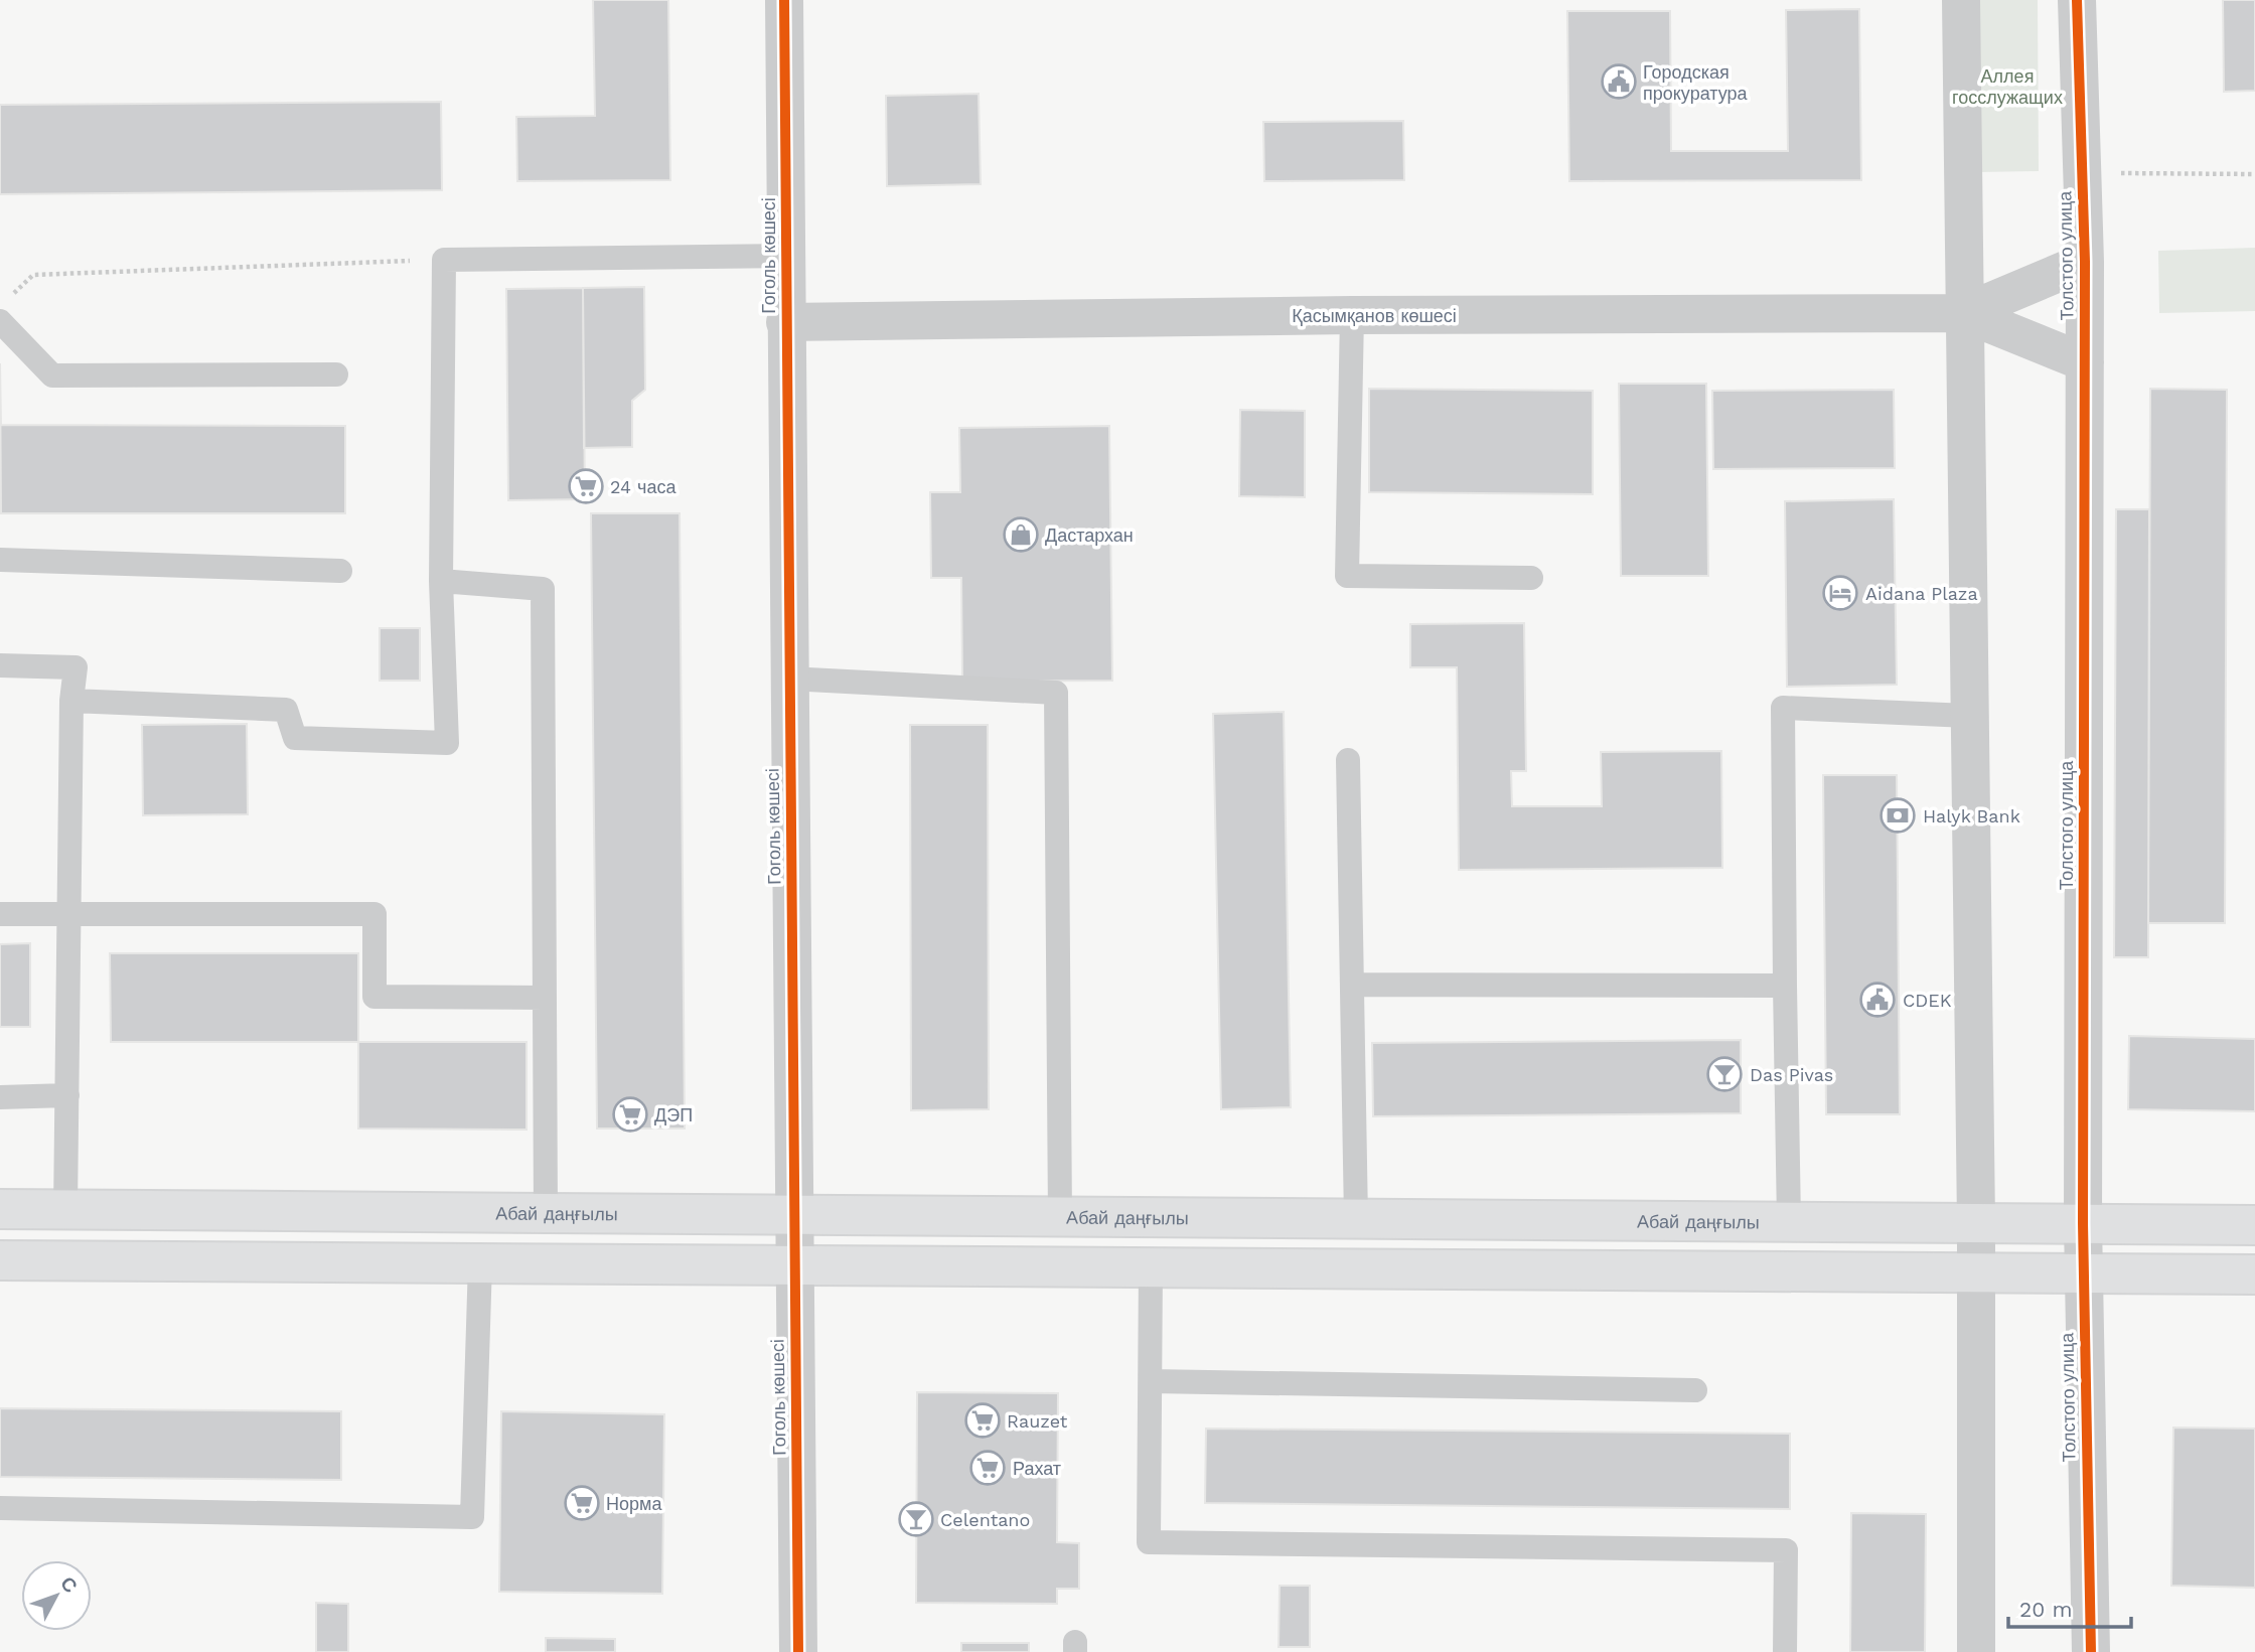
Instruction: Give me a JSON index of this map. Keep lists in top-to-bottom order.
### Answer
{
  "streets": {
    "main road": ["Абай даңғылы"],
    "street": ["Гоголь көшесі", "Толстого улица", "Қасымқанов көшесі"]
  },
  "crossings": [
    ["Гоголь көшесі", "Қасымқанов көшесі"],
    ["Гоголь көшесі", "Абай даңғылы"],
    ["Толстого улица", "Қасымқанов көшесі"],
    ["Толстого улица", "Абай даңғылы"]
  ],
  "parks": ["Аллея госслужащих"],
  "places": {
    "public building": ["Городская прокуратура", "CDEK"],
    "supermarket": [
      "24 часа",
      "ДЭП",
      "Rauzet",
      "Рахат",
      "Норма"
    ],
    "shop": ["Дастархан"],
    "hotel": ["Aidana Plaza"],
    "bank": ["Halyk Bank"],
    "bar": ["Das Pivas", "Celentano"]
  },
  "scale_bar": "20 m",
  "north": "top right"
}
